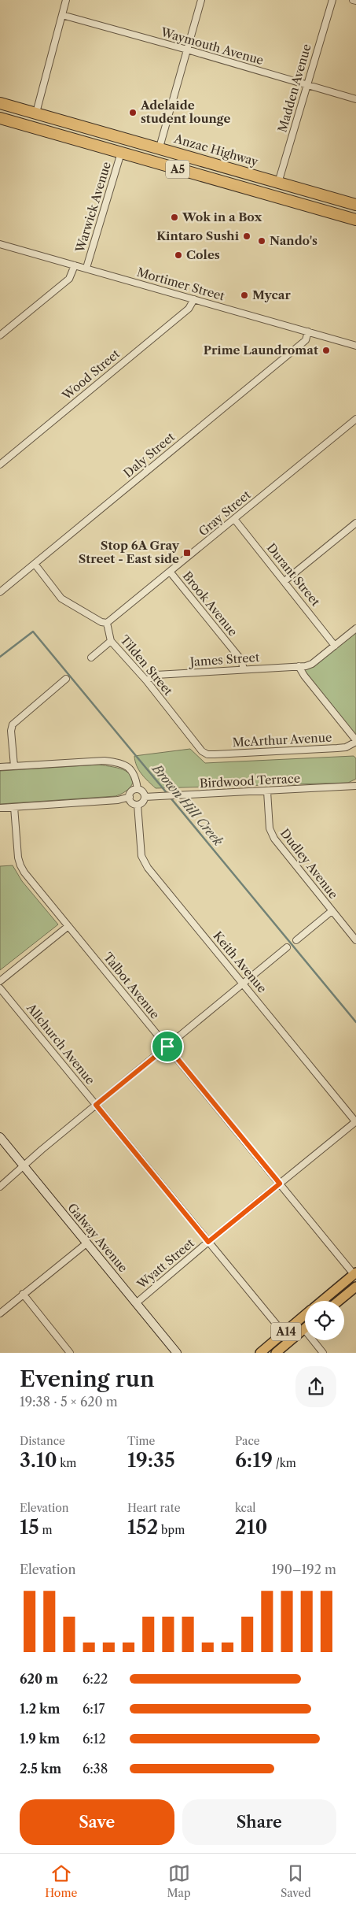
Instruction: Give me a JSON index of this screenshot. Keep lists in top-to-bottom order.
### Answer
{
  "streets": {
    "highway": ["Anzac Highway", "A5"],
    "main road": ["A14"],
    "street": [
      "Waymouth Avenue",
      "Madden Avenue",
      "Warwick Avenue",
      "Mortimer Street",
      "Wood Street",
      "Daly Street",
      "Gray Street",
      "Durant Street",
      "Brook Avenue",
      "James Street",
      "Tilden Street",
      "McArthur Avenue",
      "Birdwood Terrace",
      "Dudley Avenue",
      "Keith Avenue",
      "Talbot Avenue",
      "Allchurch Avenue",
      "Galway Avenue",
      "Wyatt Street"
    ]
  },
  "crossings": [
    ["Waymouth Avenue", "Madden Avenue"],
    ["Madden Avenue", "Anzac Highway"],
    ["A5", "Warwick Avenue"],
    ["Warwick Avenue", "Mortimer Street"],
    ["Mortimer Street", "Wood Street"],
    ["Mortimer Street", "Daly Street"],
    ["Gray Street", "Durant Street"],
    ["Gray Street", "Brook Avenue"],
    ["Gray Street", "Tilden Street"],
    ["Durant Street", "James Street"],
    ["Brook Avenue", "James Street"],
    ["James Street", "Tilden Street"],
    ["Tilden Street", "McArthur Avenue"],
    ["Birdwood Terrace", "Dudley Avenue"],
    ["Birdwood Terrace", "Keith Avenue"],
    ["Keith Avenue", "Wyatt Street"],
    ["Talbot Avenue", "Wyatt Street"],
    ["Talbot Avenue", "A14"],
    ["Allchurch Avenue", "Wyatt Street"],
    ["Allchurch Avenue", "A14"],
    ["Galway Avenue", "Wyatt Street"]
  ],
  "water": ["Brown Hill Creek"],
  "places": {
    "other": [
      "Adelaide student lounge",
      "Wok in a Box",
      "Kintaro Sushi",
      "Nando's",
      "Coles",
      "Mycar",
      "Prime Laundromat"
    ],
    "transit": ["Stop 6A Gray Street - East side"]
  },
  "page": {
    "heading": ["Evening run", "19:38 · 5 × 620 m"],
    "stats": [
      ["Distance", "3.10 km"],
      ["Time", "19:35"],
      ["Pace", "6:19 /km"],
      ["Elevation", "15 m"],
      ["Heart rate", "152 bpm"],
      ["kcal", "210"]
    ],
    "chart": ["Elevation", "190–192 m"],
    "list": [
      {
        "name": "620 m",
        "note": "6:22"
      },
      {
        "name": "1.2 km",
        "note": "6:17"
      },
      {
        "name": "1.9 km",
        "note": "6:12"
      },
      {
        "name": "2.5 km",
        "note": "6:38"
      }
    ],
    "buttons": ["Save", "Share"],
    "tabs": ["Home", "Map", "Saved"]
  }
}
